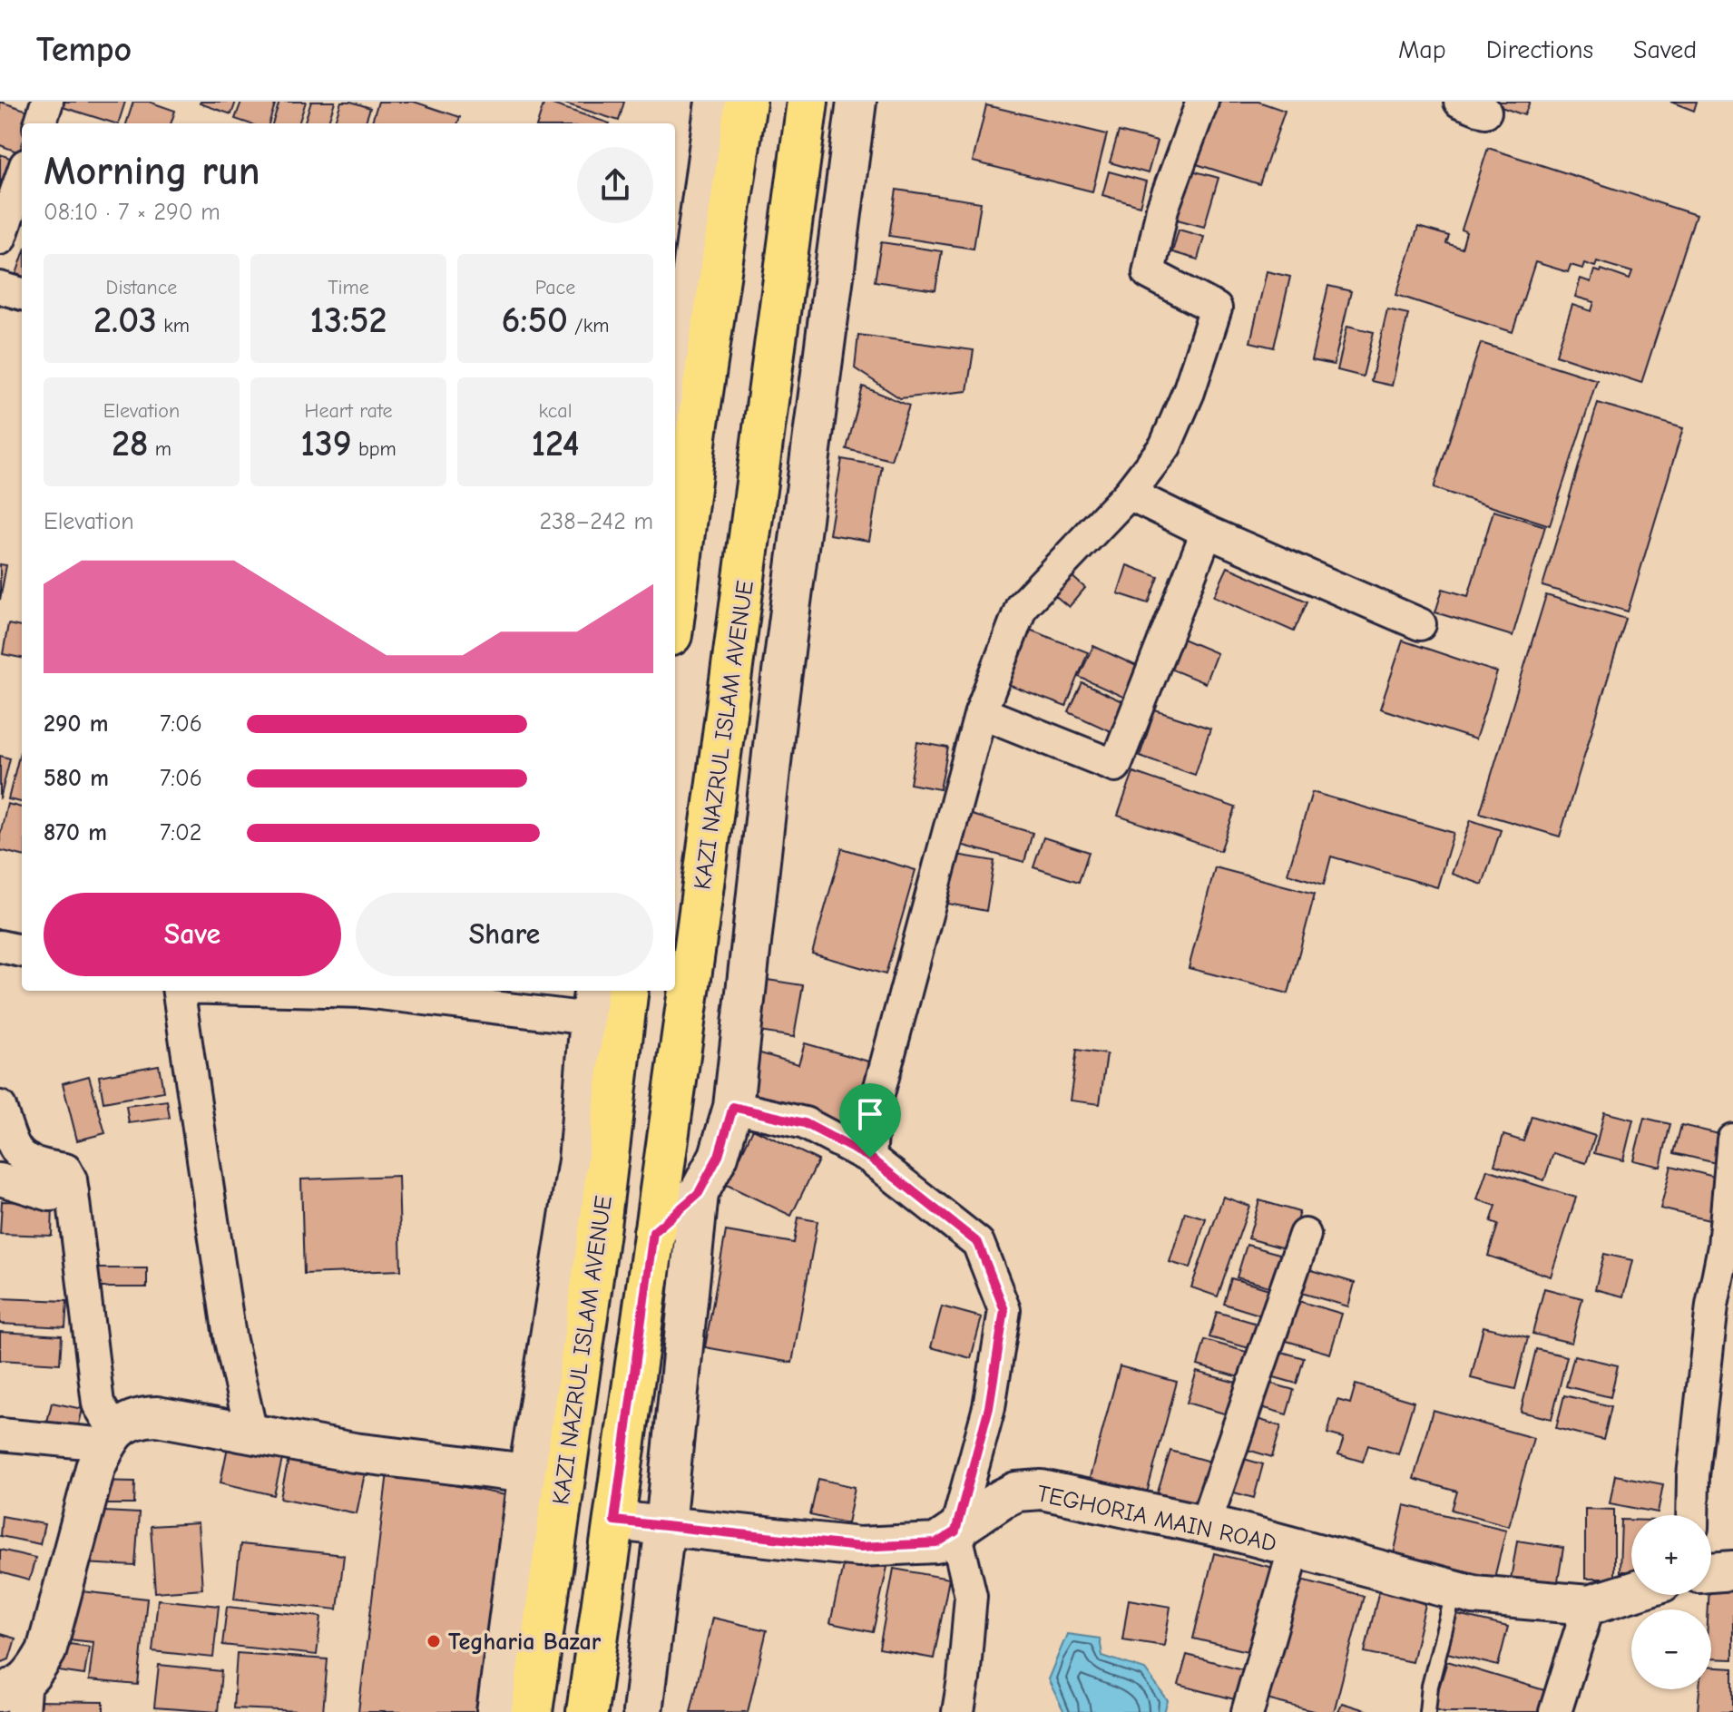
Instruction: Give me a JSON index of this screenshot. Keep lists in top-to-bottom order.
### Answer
{
  "streets": {
    "main road": ["KAZI NAZRUL ISLAM AVENUE"],
    "street": ["TEGHORIA MAIN ROAD"]
  },
  "crossings": [
    ["KAZI NAZRUL ISLAM AVENUE", "TEGHORIA MAIN ROAD"]
  ],
  "places": ["Tegharia Bazar"],
  "page": {
    "header": "Tempo",
    "nav": ["Map", "Directions", "Saved"],
    "heading": ["Morning run", "08:10 · 7 × 290 m"],
    "stats": [
      ["Distance", "2.03 km"],
      ["Time", "13:52"],
      ["Pace", "6:50 /km"],
      ["Elevation", "28 m"],
      ["Heart rate", "139 bpm"],
      ["kcal", "124"]
    ],
    "chart": ["Elevation", "238–242 m"],
    "list": [
      {
        "name": "290 m",
        "note": "7:06"
      },
      {
        "name": "580 m",
        "note": "7:06"
      },
      {
        "name": "870 m",
        "note": "7:02"
      }
    ],
    "buttons": ["Save", "Share"],
    "map_buttons": ["+", "−"]
  }
}
